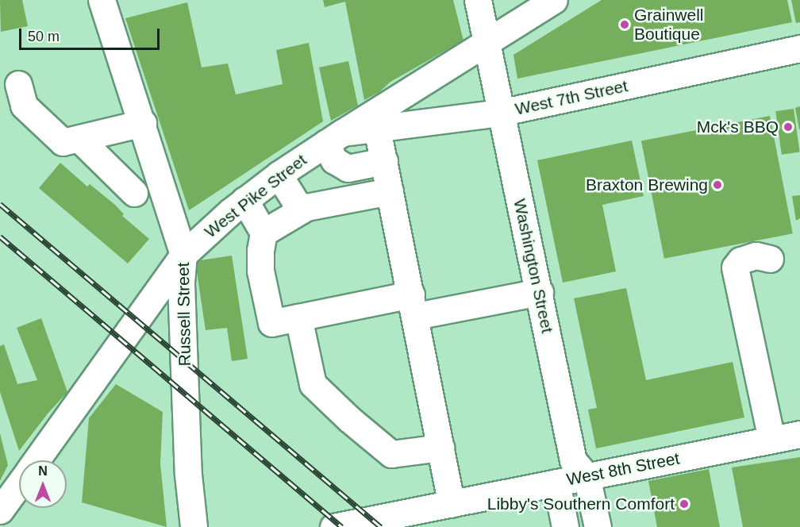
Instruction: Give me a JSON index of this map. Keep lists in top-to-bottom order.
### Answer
{
  "streets": {
    "street": [
      "West 7th Street",
      "West Pike Street",
      "Washington Street",
      "Russell Street",
      "West 8th Street"
    ]
  },
  "crossings": [
    ["West 7th Street", "West Pike Street"],
    ["West 7th Street", "Washington Street"],
    ["West Pike Street", "Washington Street"],
    ["West Pike Street", "Russell Street"],
    ["Washington Street", "West 8th Street"]
  ],
  "places": [
    "Grainwell Boutique",
    "Mck's BBQ",
    "Braxton Brewing",
    "Libby's Southern Comfort"
  ],
  "scale_bar": "50 m",
  "north": "top"
}
